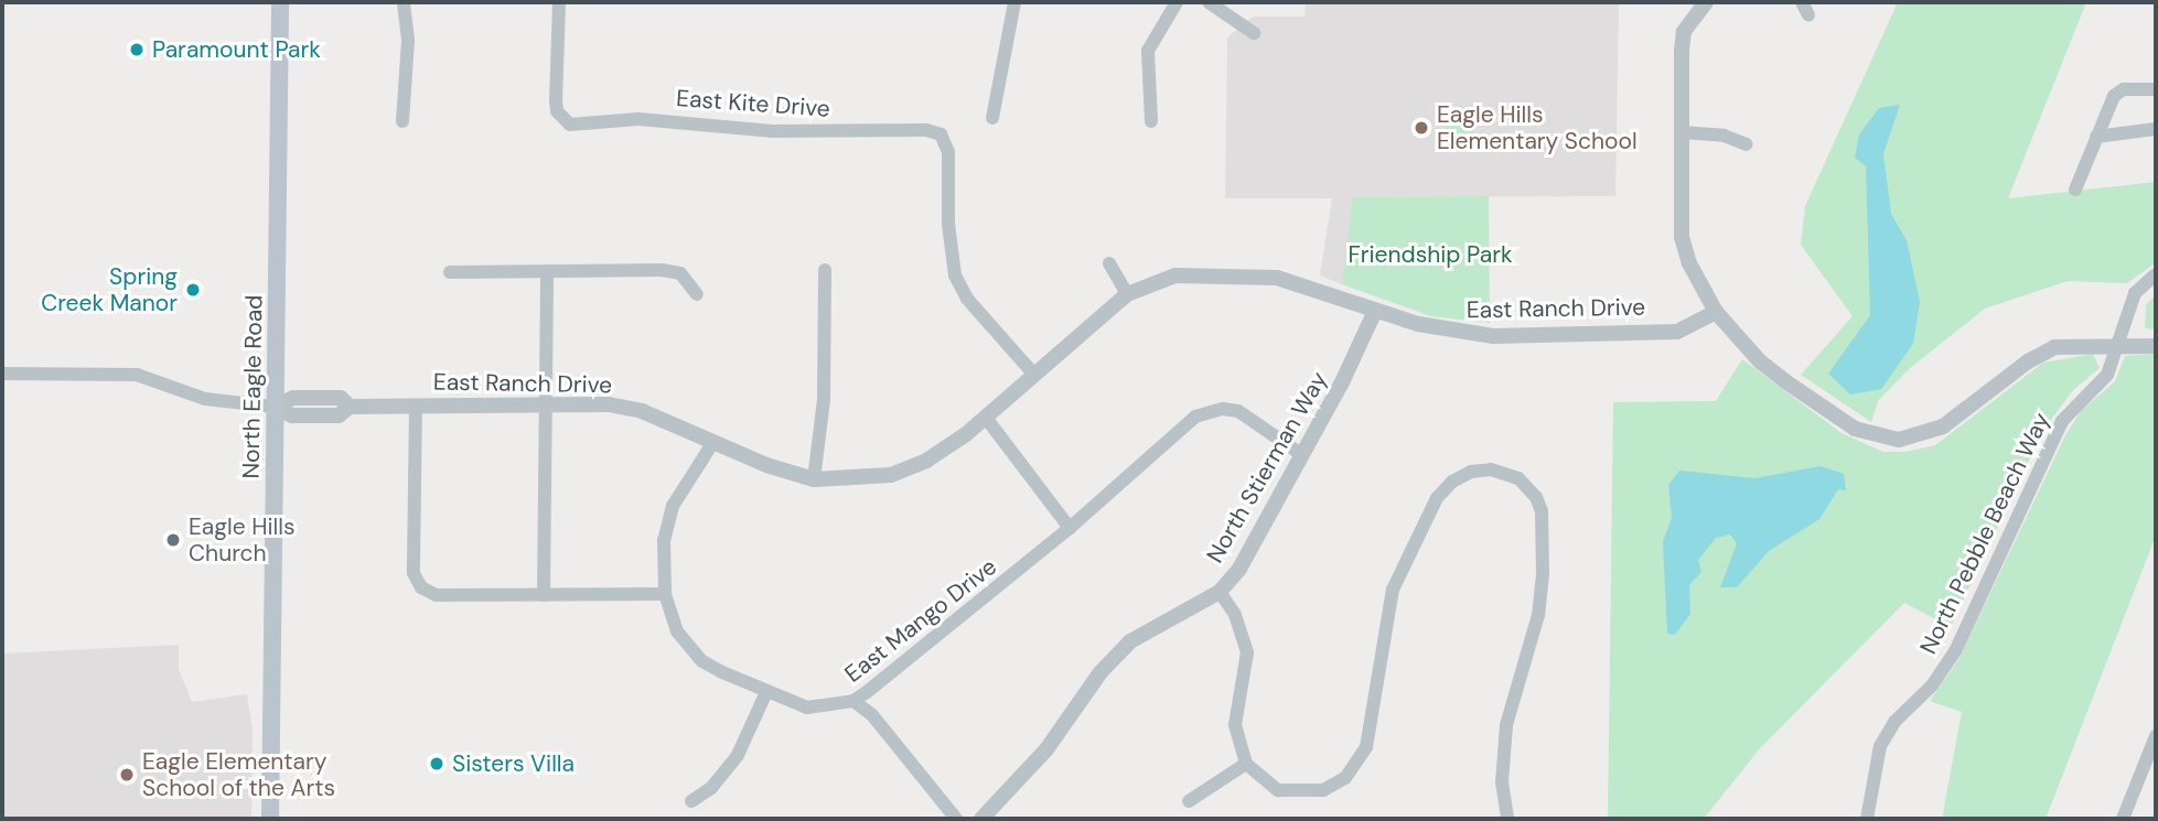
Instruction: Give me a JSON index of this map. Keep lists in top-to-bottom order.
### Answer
{
  "streets": {
    "main road": ["North Eagle Road"],
    "street": [
      "East Kite Drive",
      "East Ranch Drive",
      "North Stierman Way",
      "North Pebble Beach Way",
      "East Mango Drive"
    ]
  },
  "crossings": [
    ["East Kite Drive", "East Ranch Drive"],
    ["East Ranch Drive", "North Eagle Road"],
    ["East Ranch Drive", "North Stierman Way"],
    ["East Ranch Drive", "East Mango Drive"],
    ["North Stierman Way", "East Mango Drive"]
  ],
  "parks": ["Friendship Park"],
  "places": [
    "Paramount Park",
    "Eagle Hills Elementary School",
    "Spring Creek Manor",
    "Eagle Hills Church",
    "Sisters Villa",
    "Eagle Elementary School of the Arts"
  ]
}
